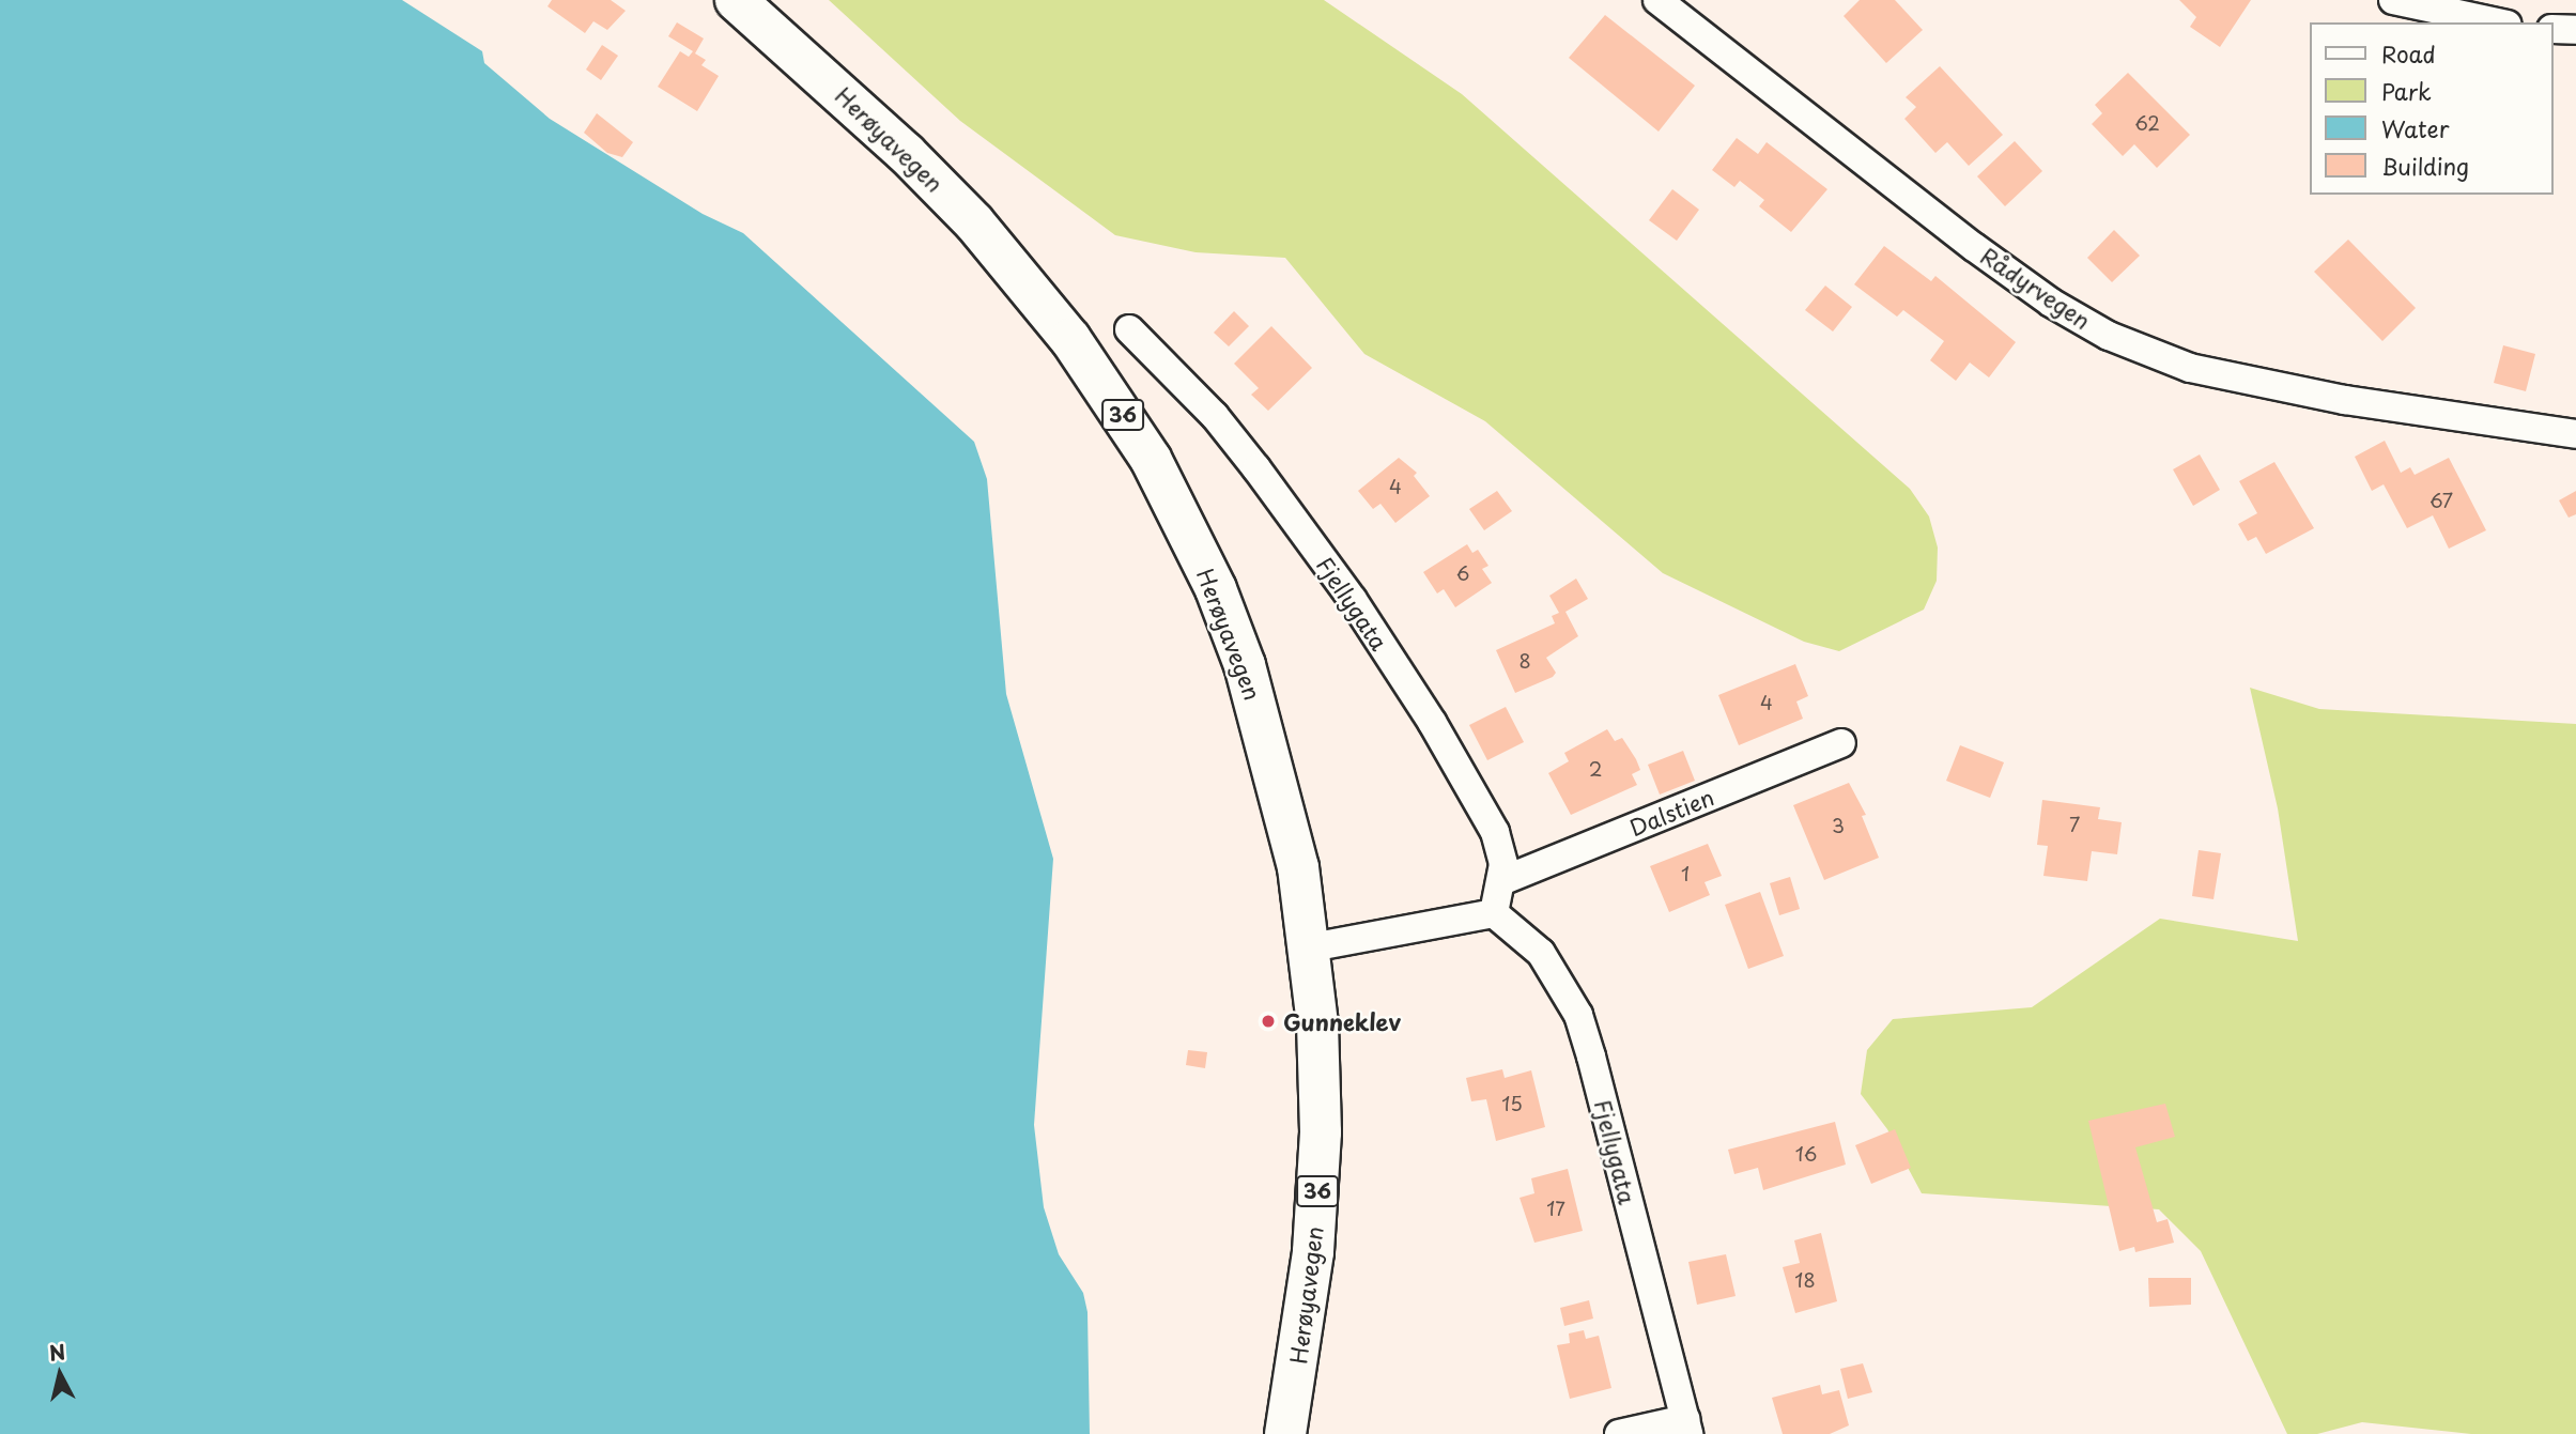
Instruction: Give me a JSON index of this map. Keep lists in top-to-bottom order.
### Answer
{
  "streets": {
    "highway": ["Herøyavegen", "36"],
    "street": ["Rådyrvegen", "Fjellygata", "Dalstien"]
  },
  "crossings": [
    ["Fjellygata", "Dalstien"]
  ],
  "places": ["Gunneklev"],
  "house_numbers": [
    "62",
    "4",
    "67",
    "6",
    "8",
    "4",
    "2",
    "7",
    "3",
    "1",
    "15",
    "16",
    "17",
    "18"
  ],
  "legend": [
    "Road",
    "Park",
    "Water",
    "Building"
  ],
  "north": "top"
}
